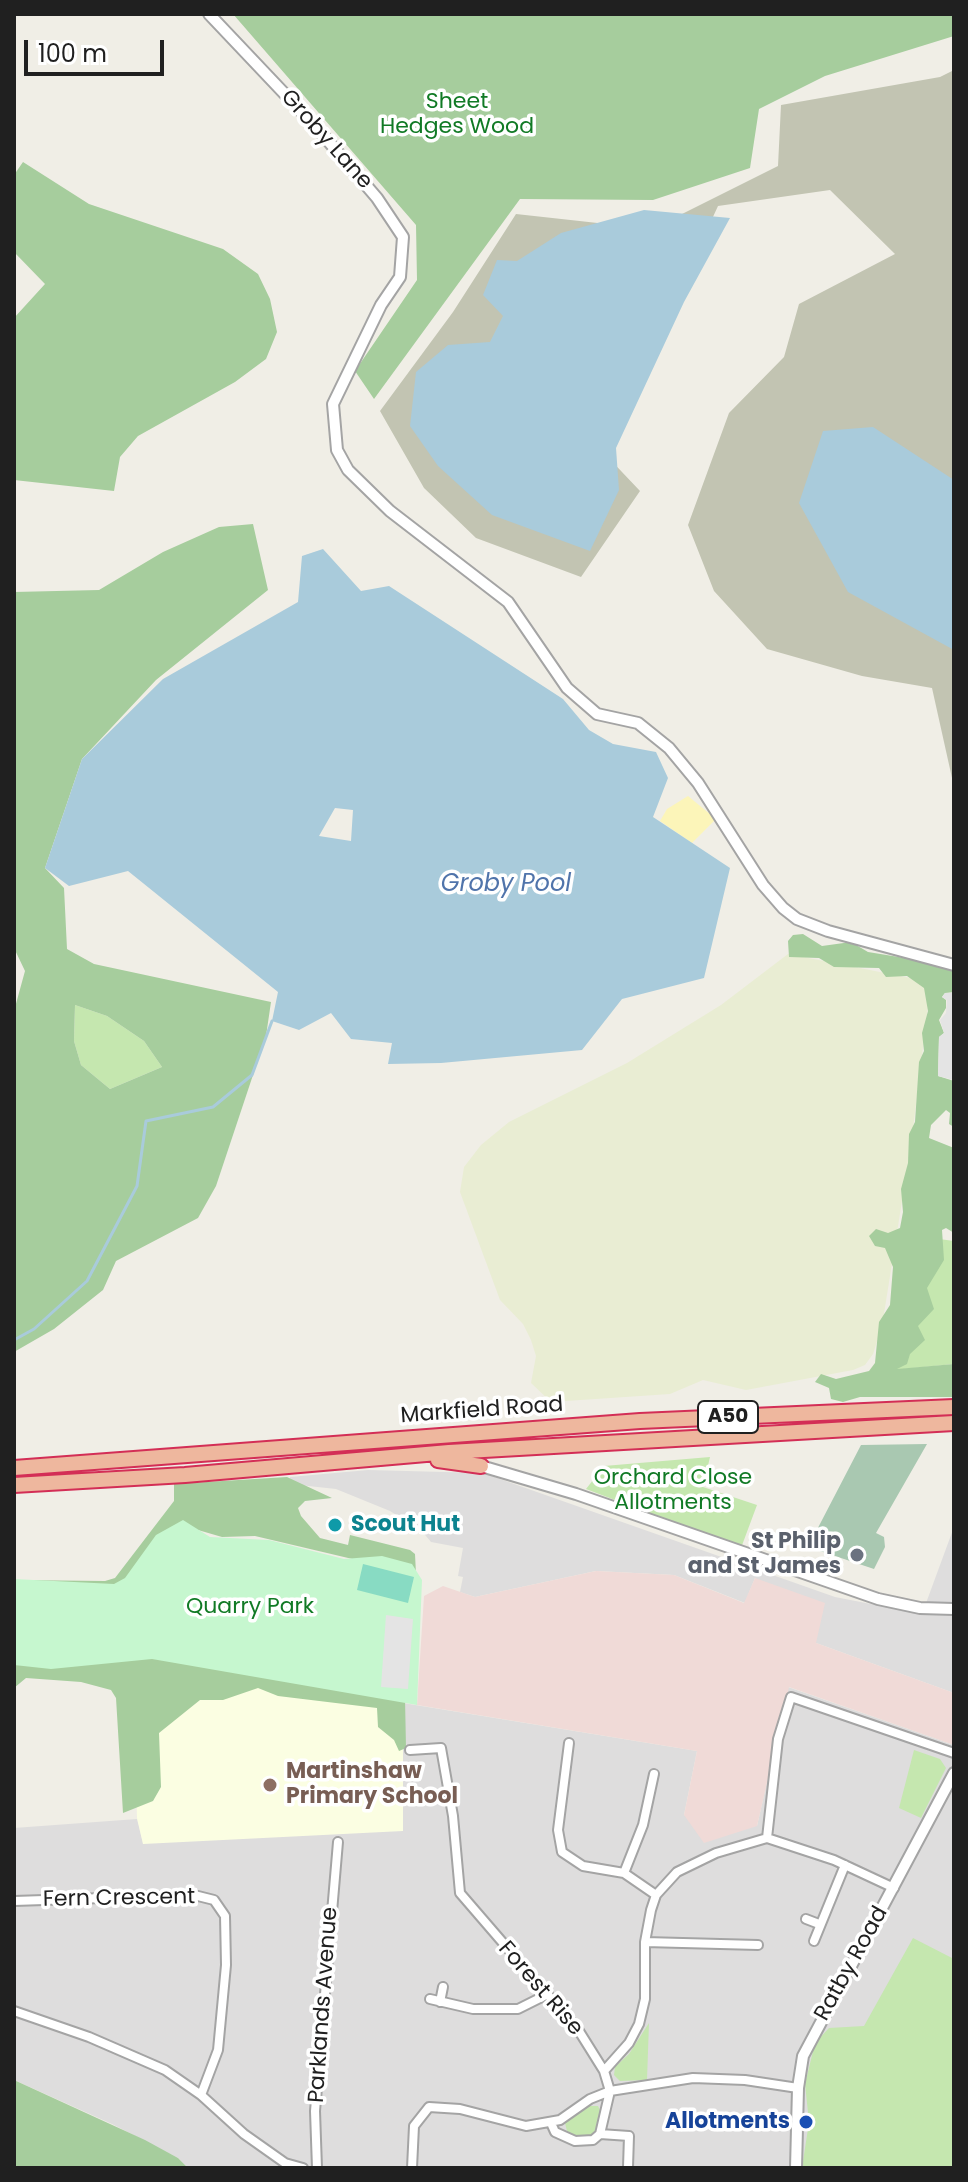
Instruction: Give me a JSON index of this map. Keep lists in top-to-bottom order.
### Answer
{
  "streets": {
    "highway": ["Markfield Road", "A50"],
    "street": [
      "Groby Lane",
      "Fern Crescent",
      "Ratby Road",
      "Forest Rise",
      "Parklands Avenue"
    ]
  },
  "water": ["Groby Pool"],
  "parks": ["Sheet Hedges Wood", "Orchard Close Allotments", "Quarry Park"],
  "places": [
    "Scout Hut",
    "St Philip and St James",
    "Martinshaw Primary School",
    "Allotments"
  ],
  "scale_bar": "100 m"
}
